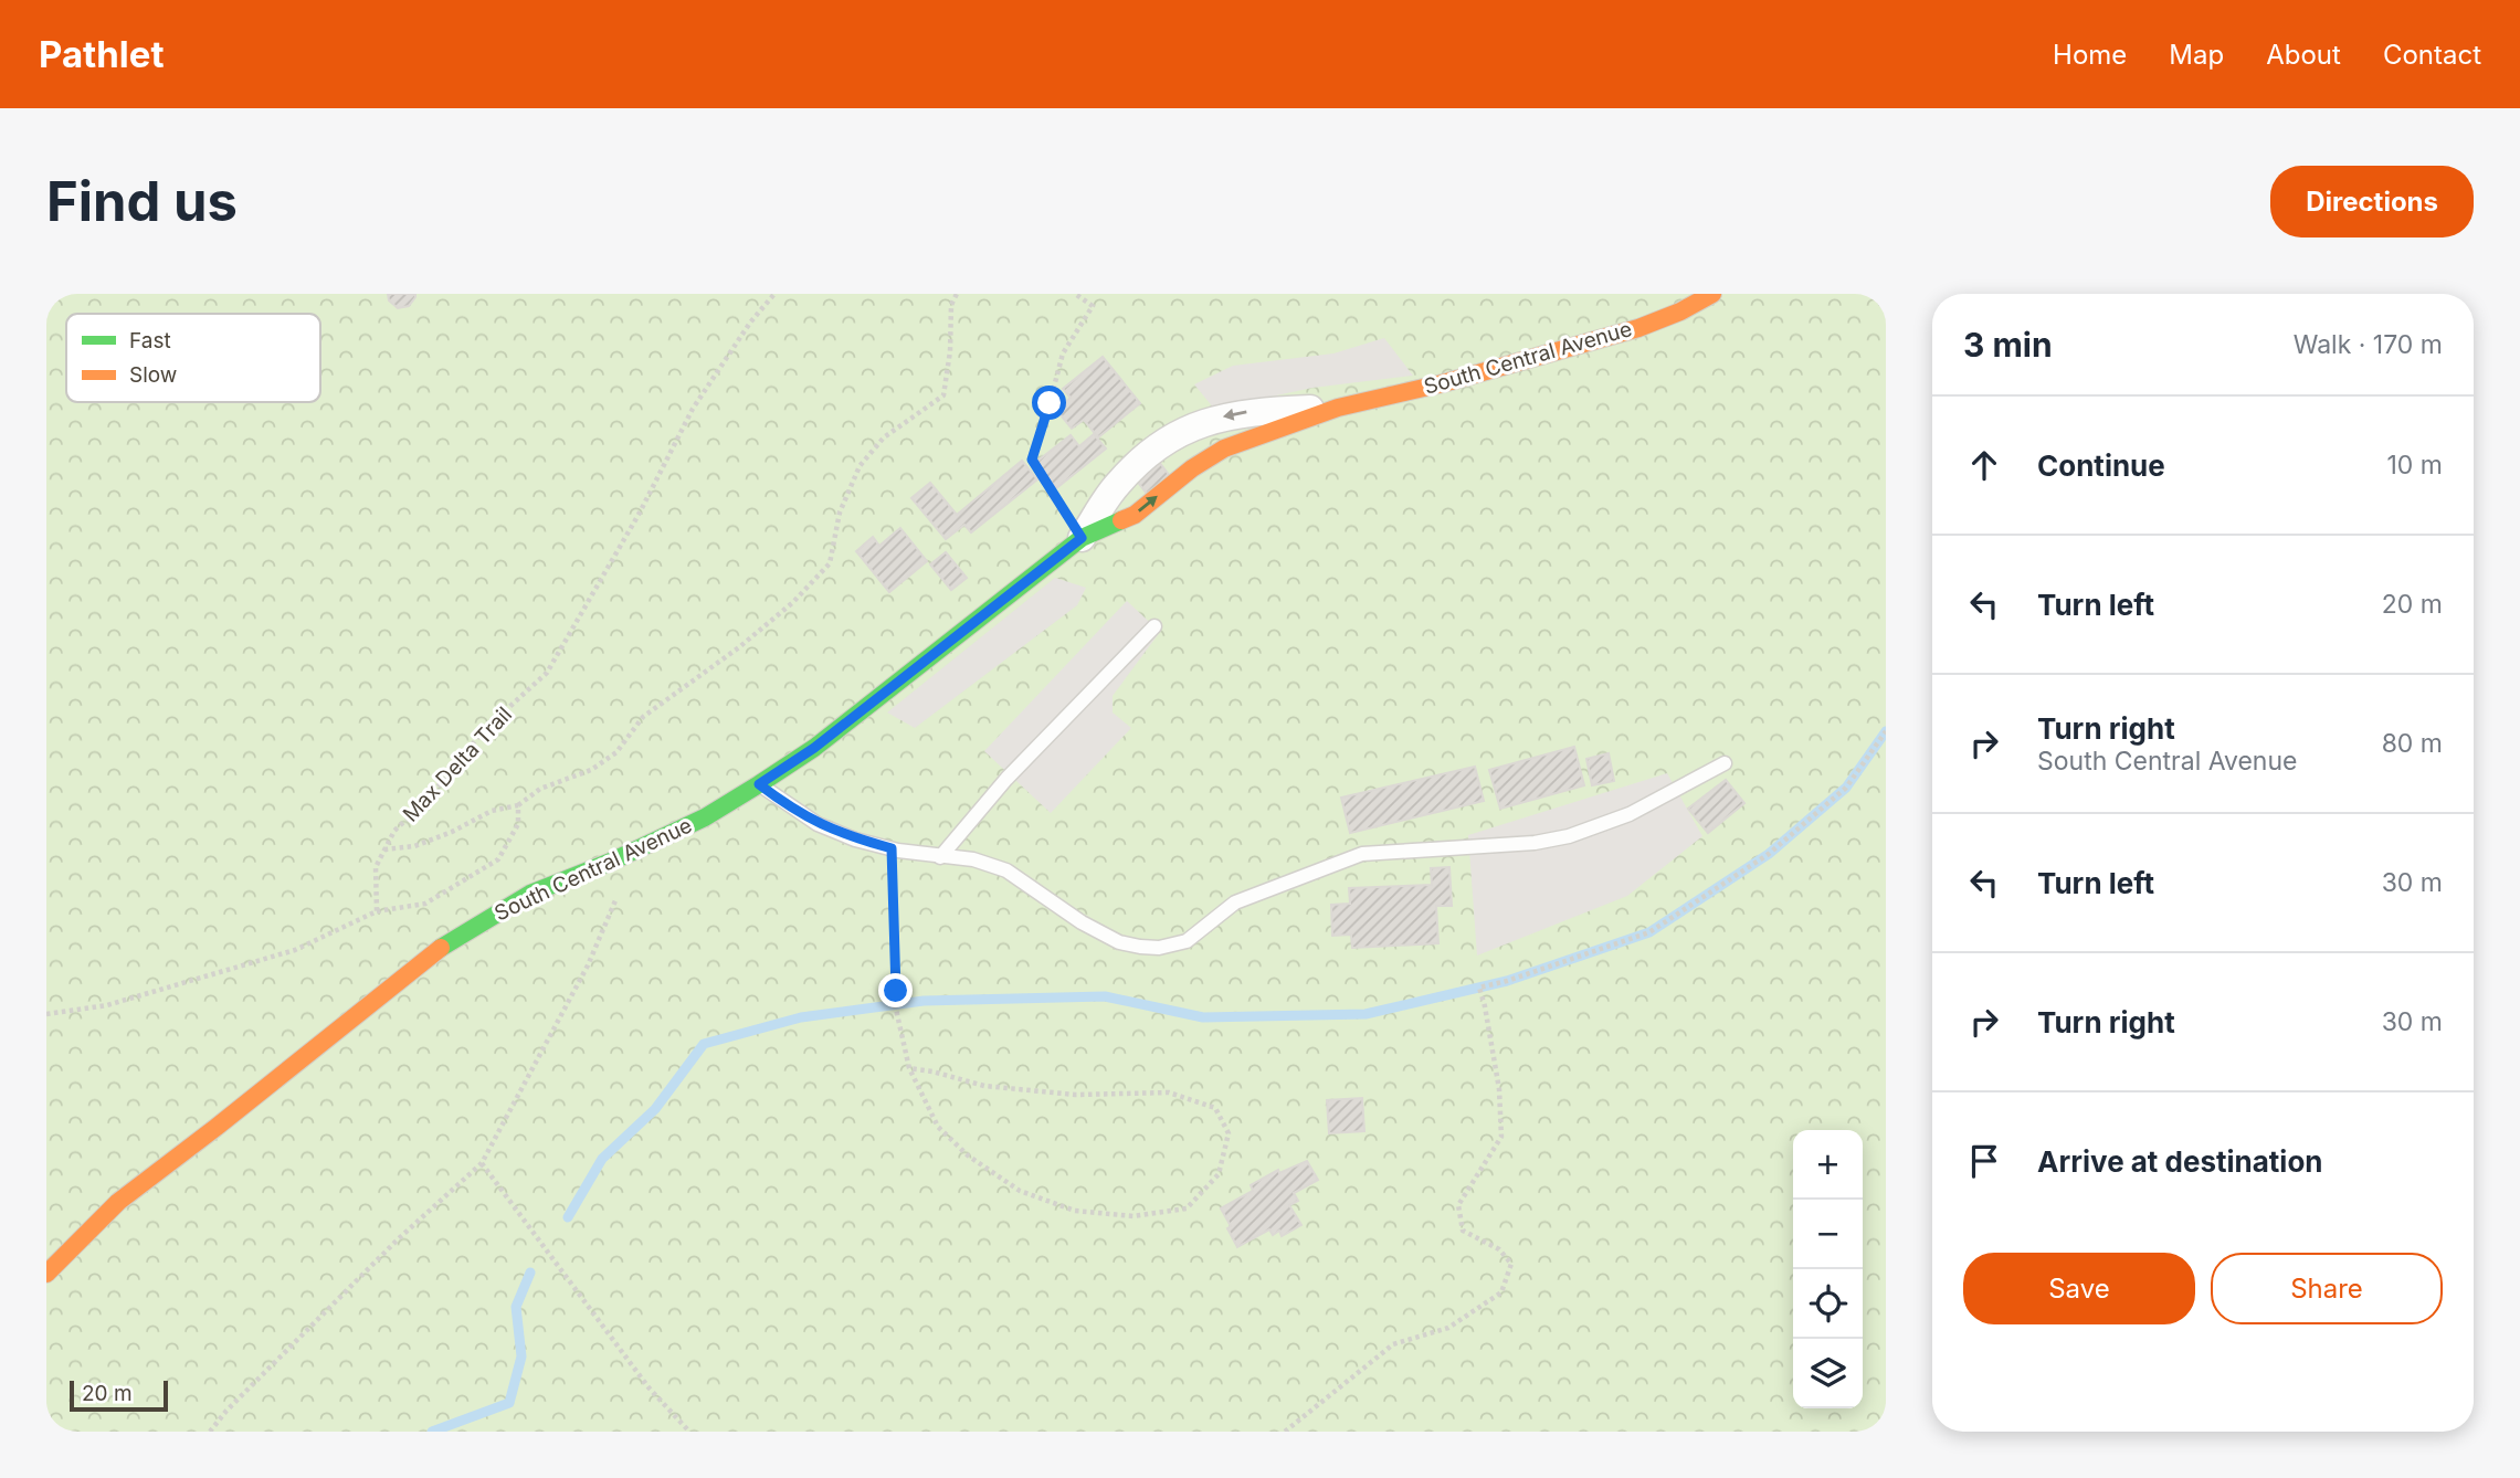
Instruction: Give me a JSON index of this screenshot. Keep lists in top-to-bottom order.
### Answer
{
  "streets": {
    "street": ["South Central Avenue"],
    "path": ["Max Delta Trail"]
  },
  "legend": ["Fast", "Slow"],
  "scale_bar": "20 m",
  "page": {
    "header": "Pathlet",
    "nav": [
      "Home",
      "Map",
      "About",
      "Contact"
    ],
    "buttons": [
      "Directions",
      ["Save", "Share"]
    ],
    "title": "Find us",
    "heading": ["3 min", "Walk · 170 m"],
    "list": [
      ["Continue", "10 m"],
      ["Turn left", "20 m"],
      ["Turn right", "South Central Avenue", "80 m"],
      ["Turn left", "30 m"],
      ["Turn right", "30 m"],
      "Arrive at destination"
    ],
    "map_buttons": ["+", "−"],
    "scale": "20 m"
  }
}
